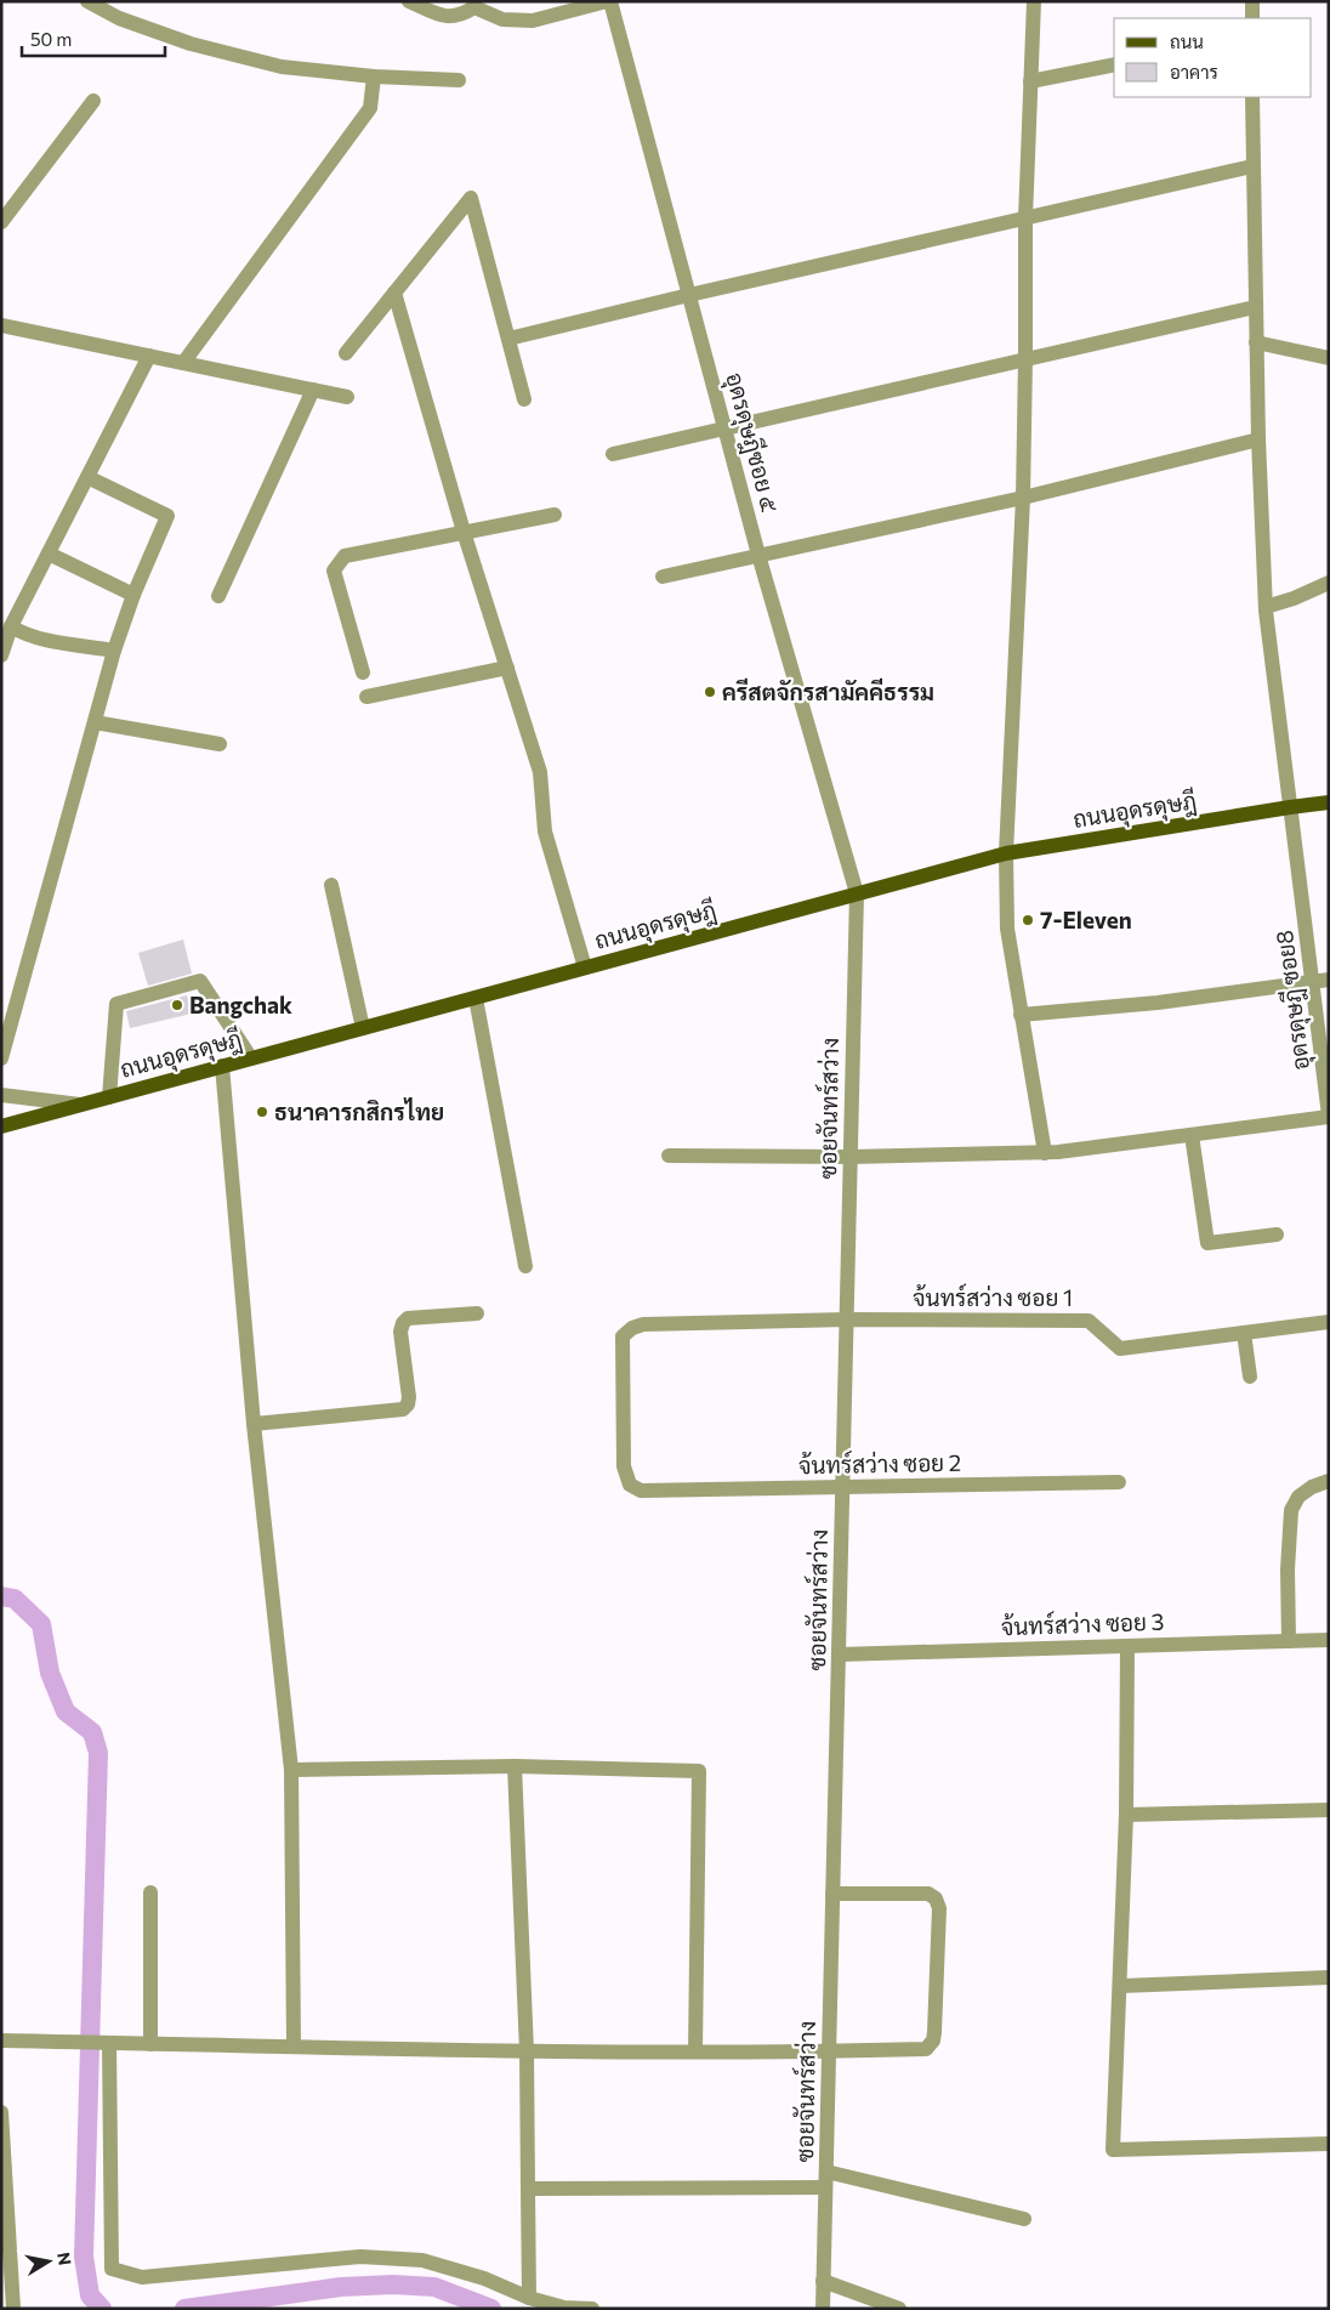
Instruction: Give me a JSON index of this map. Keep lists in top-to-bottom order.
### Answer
{
  "streets": {
    "main road": ["ถนนอุดรดุษฎี"],
    "street": [
      "อุดรดุษฎีซอย ๕",
      "อุดรดุษฎี ซอย8",
      "ซอยจันทร์สว่าง",
      "จ้นทร์สว่าง ซอย 1",
      "จ้นทร์สว่าง ซอย 2",
      "จ้นทร์สว่าง ซอย 3"
    ]
  },
  "crossings": [
    ["อุดรดุษฎีซอย ๕", "ถนนอุดรดุษฎี"],
    ["อุดรดุษฎีซอย ๕", "ซอยจันทร์สว่าง"],
    ["ถนนอุดรดุษฎี", "อุดรดุษฎี ซอย8"],
    ["ถนนอุดรดุษฎี", "ซอยจันทร์สว่าง"],
    ["ซอยจันทร์สว่าง", "จ้นทร์สว่าง ซอย 1"],
    ["ซอยจันทร์สว่าง", "จ้นทร์สว่าง ซอย 2"],
    ["ซอยจันทร์สว่าง", "จ้นทร์สว่าง ซอย 3"],
    ["จ้นทร์สว่าง ซอย 1", "จ้นทร์สว่าง ซอย 2"]
  ],
  "places": [
    "ครีสตจักรสามัคคีธรรม",
    "7-Eleven",
    "Bangchak",
    "ธนาคารกสิกรไทย"
  ],
  "legend": ["ถนน", "อาคาร"],
  "scale_bar": "50 m",
  "north": "right"
}
